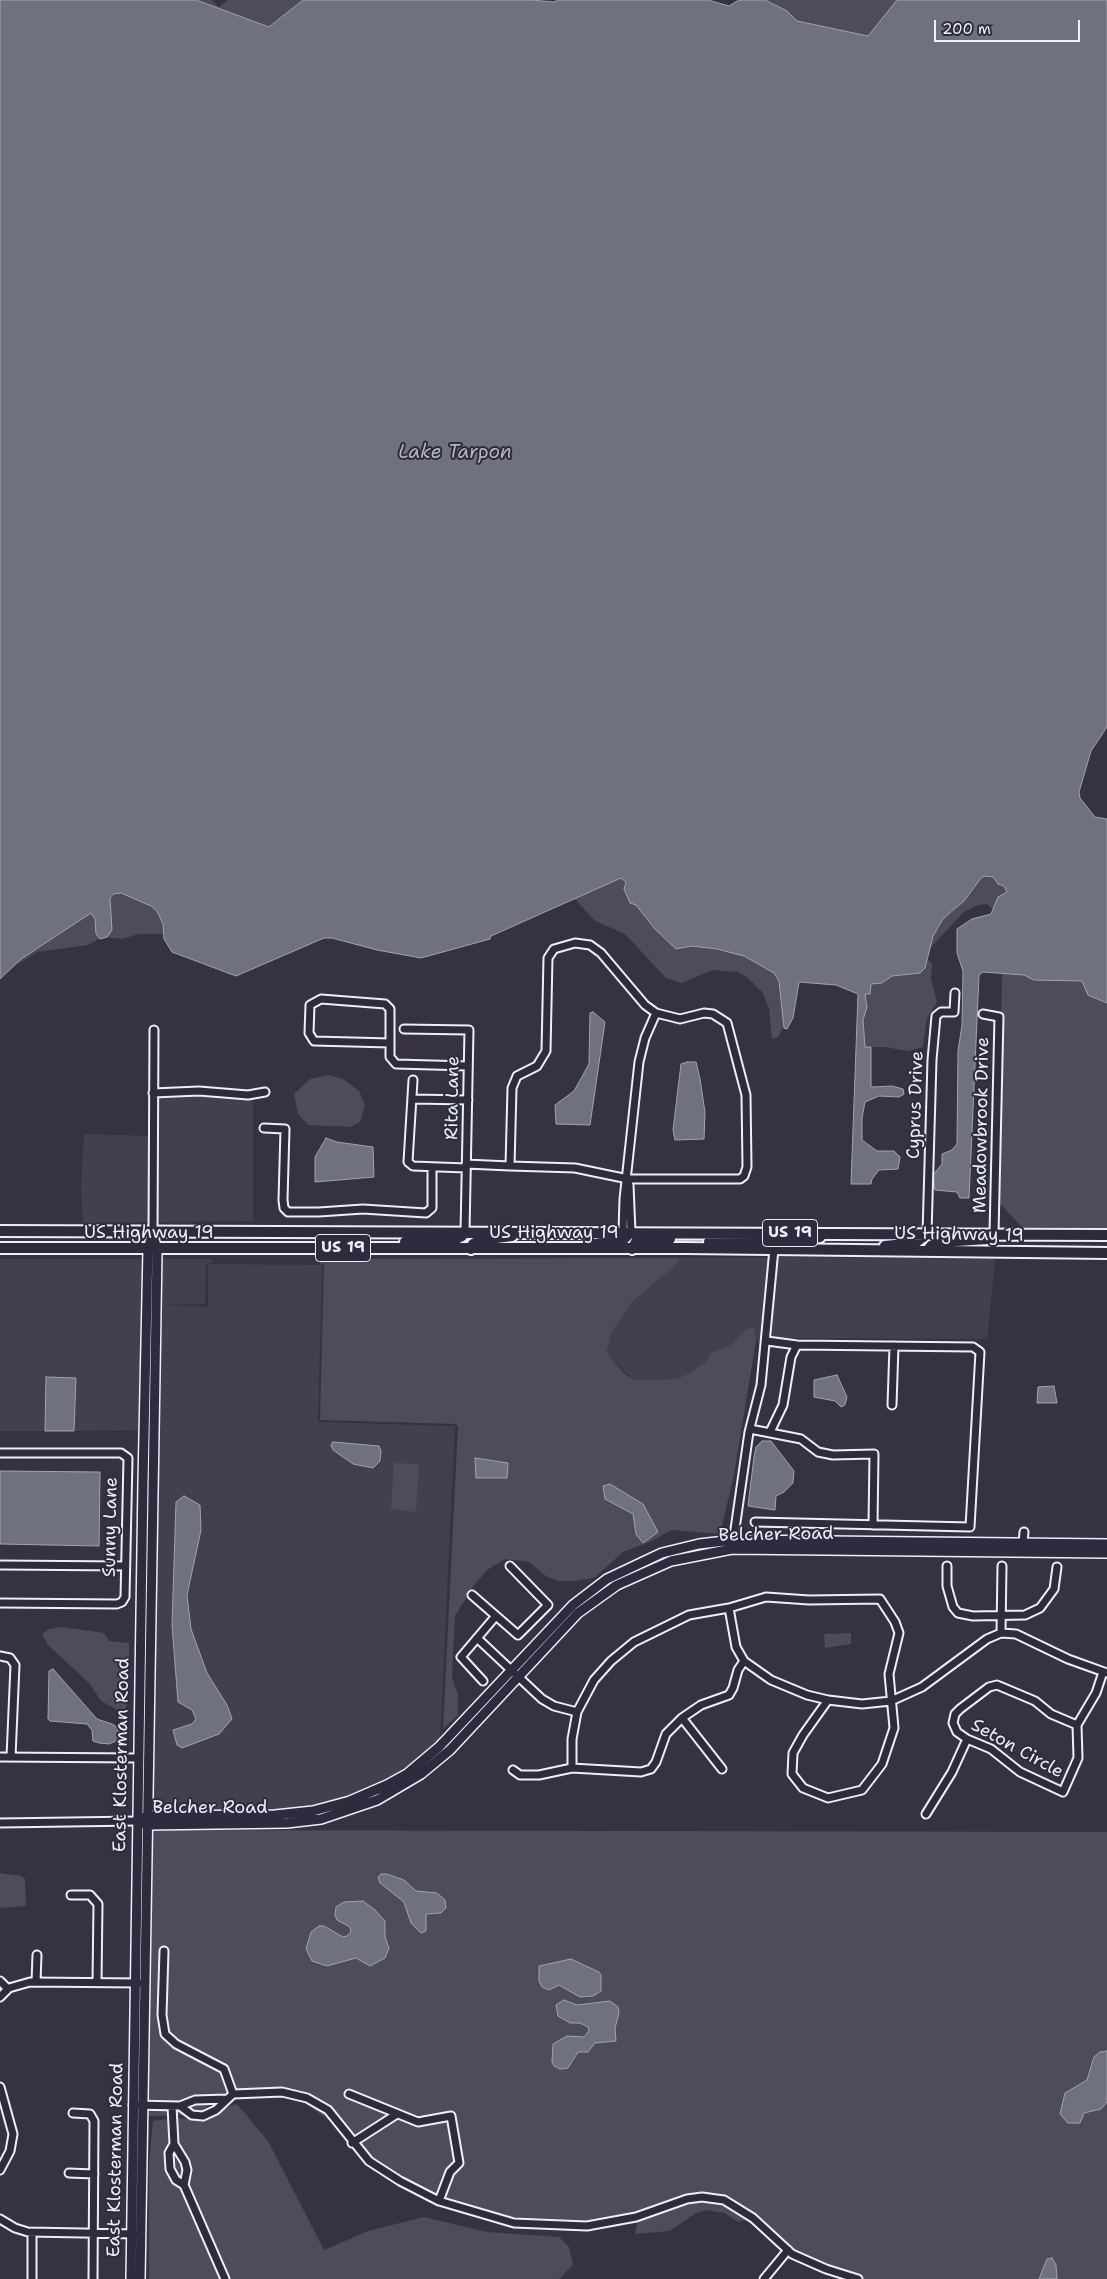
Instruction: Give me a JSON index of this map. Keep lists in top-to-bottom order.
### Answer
{
  "streets": {
    "highway": ["US Highway 19", "US 19"],
    "main road": ["Belcher Road", "East Klosterman Road"],
    "street": [
      "Rita Lane",
      "Cyprus Drive",
      "Meadowbrook Drive",
      "Sunny Lane",
      "Seton Circle"
    ]
  },
  "crossings": [
    ["Rita Lane", "US Highway 19"],
    ["Cyprus Drive", "US Highway 19"],
    ["Meadowbrook Drive", "US Highway 19"],
    ["US Highway 19", "East Klosterman Road"],
    ["Belcher Road", "East Klosterman Road"]
  ],
  "water": ["Lake Tarpon"],
  "scale_bar": "200 m"
}
